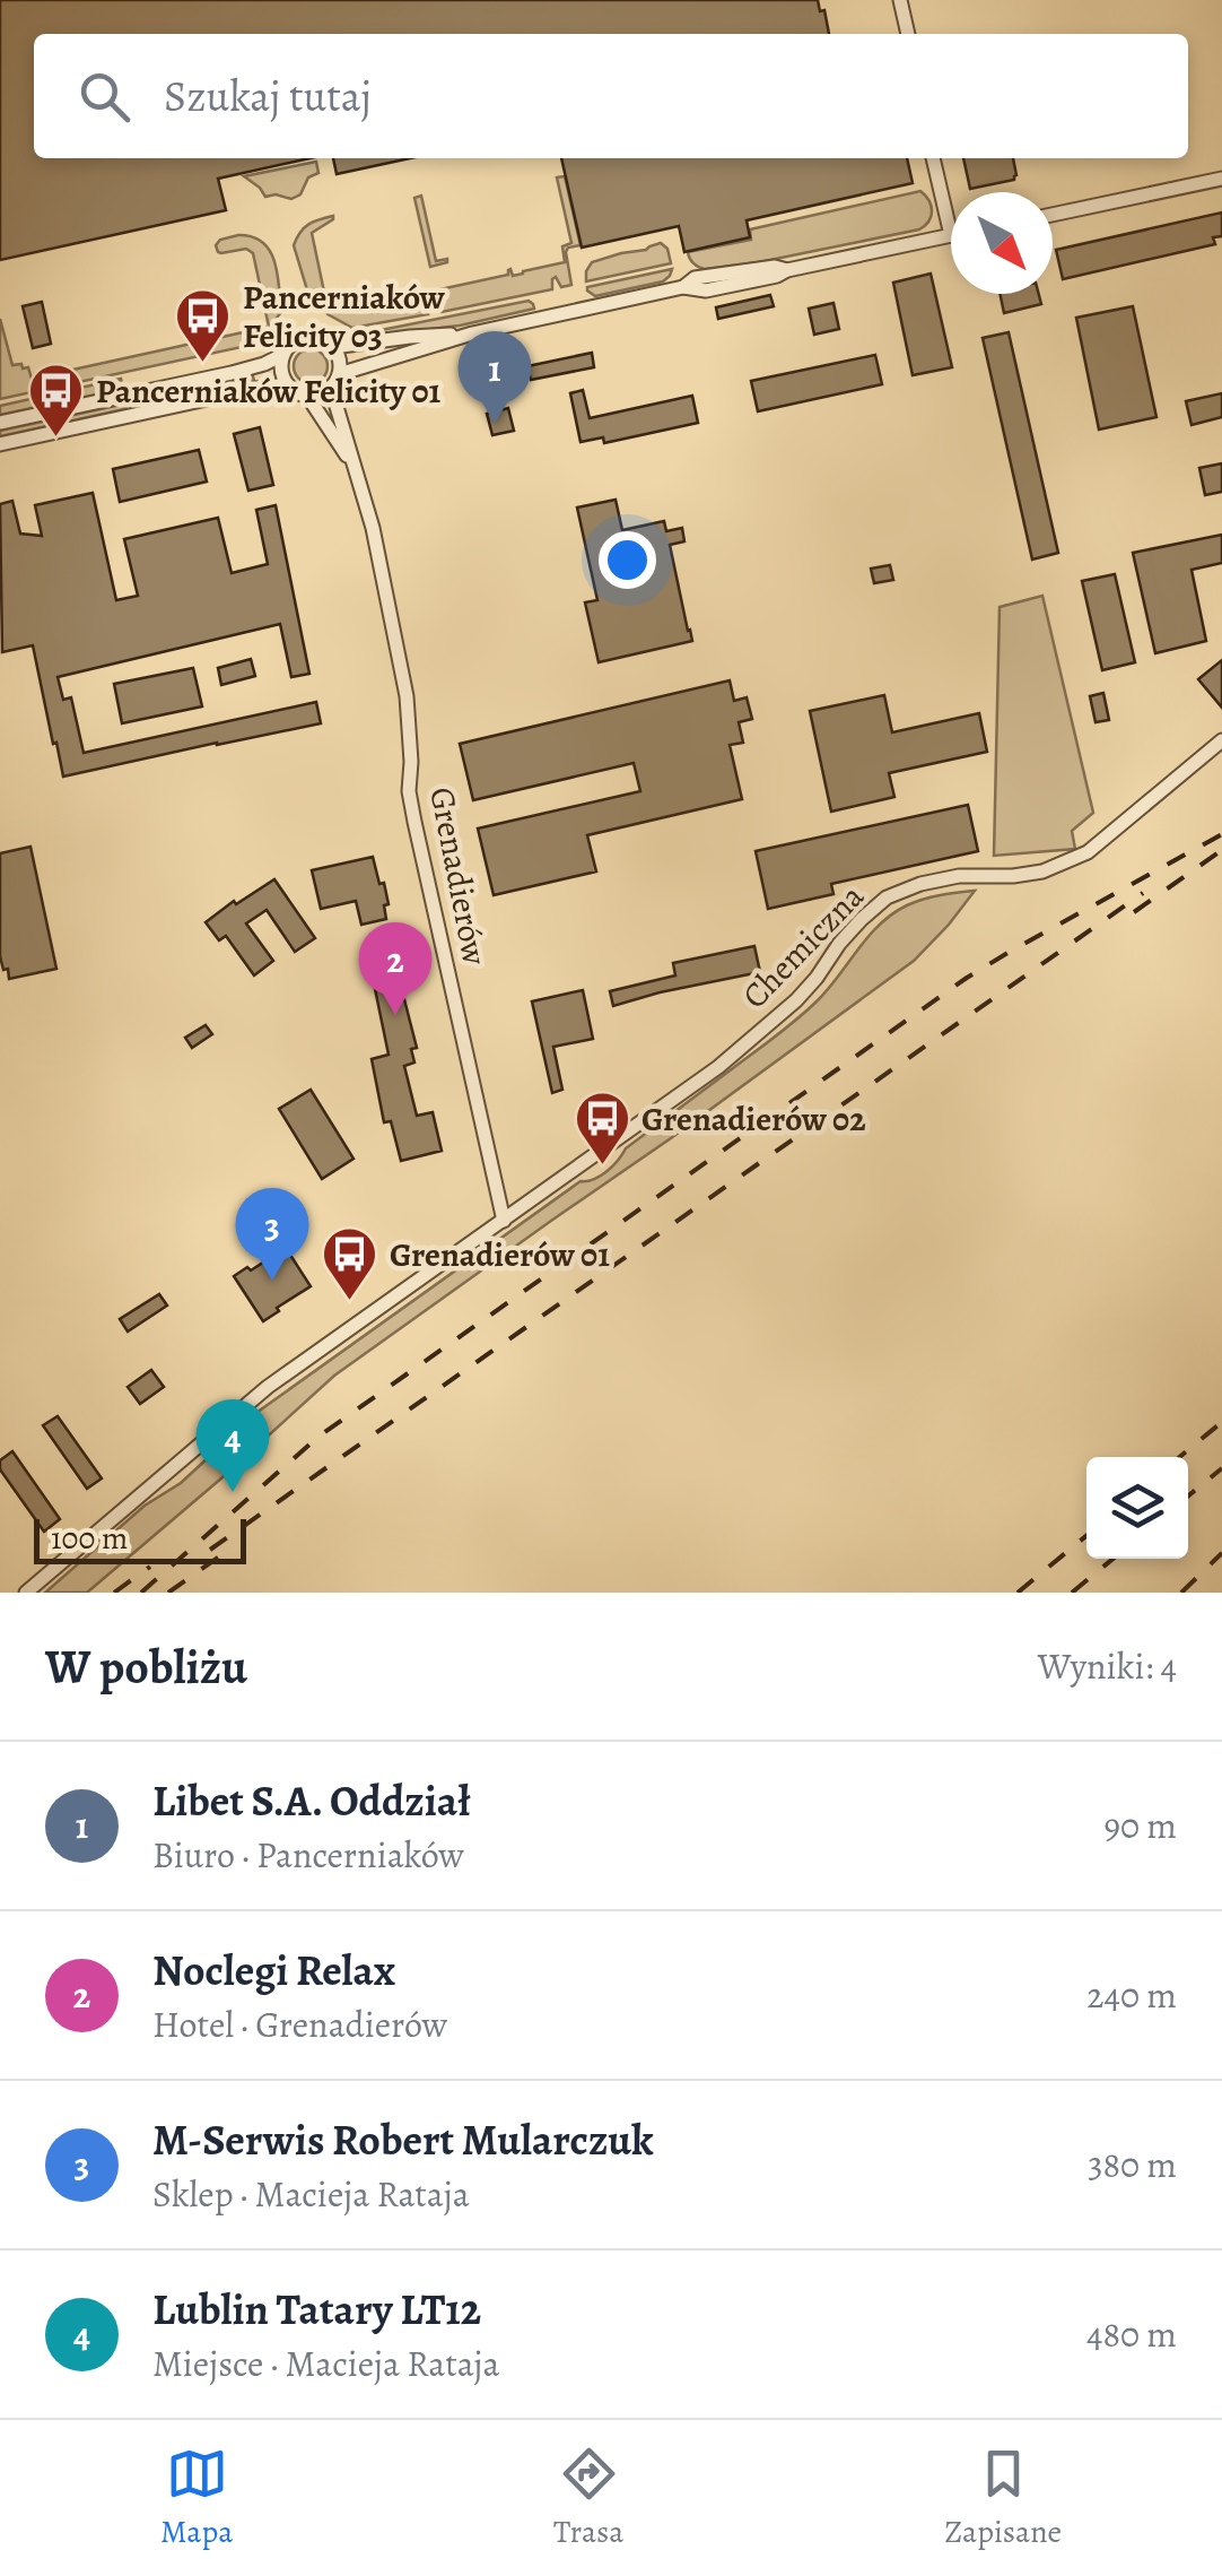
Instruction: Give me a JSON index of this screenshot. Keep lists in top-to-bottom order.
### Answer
{
  "streets": {
    "street": ["Grenadierów", "Chemiczna"]
  },
  "crossings": [
    ["Grenadierów", "Chemiczna"]
  ],
  "places": {
    "bus stop": [
      "Pancerniaków Felicity 03",
      "Pancerniaków Felicity 01",
      "Grenadierów 02",
      "Grenadierów 01"
    ]
  },
  "scale_bar": "100 m",
  "north": "bottom right",
  "page": {
    "search": "Szukaj tutaj",
    "pins": [
      "1",
      "2",
      "3",
      "4"
    ],
    "scale": "100 m",
    "heading": ["W pobliżu", "Wyniki: 4"],
    "list": [
      {
        "mark": "1",
        "name": "Libet S.A. Oddział",
        "note": "Biuro · Pancerniaków",
        "value": "90 m"
      },
      {
        "mark": "2",
        "name": "Noclegi Relax",
        "note": "Hotel · Grenadierów",
        "value": "240 m"
      },
      {
        "mark": "3",
        "name": "M-Serwis Robert Mularczuk",
        "note": "Sklep · Macieja Rataja",
        "value": "380 m"
      },
      {
        "mark": "4",
        "name": "Lublin Tatary LT12",
        "note": "Miejsce · Macieja Rataja",
        "value": "480 m"
      }
    ],
    "nav": ["Mapa", "Trasa", "Zapisane"]
  }
}
